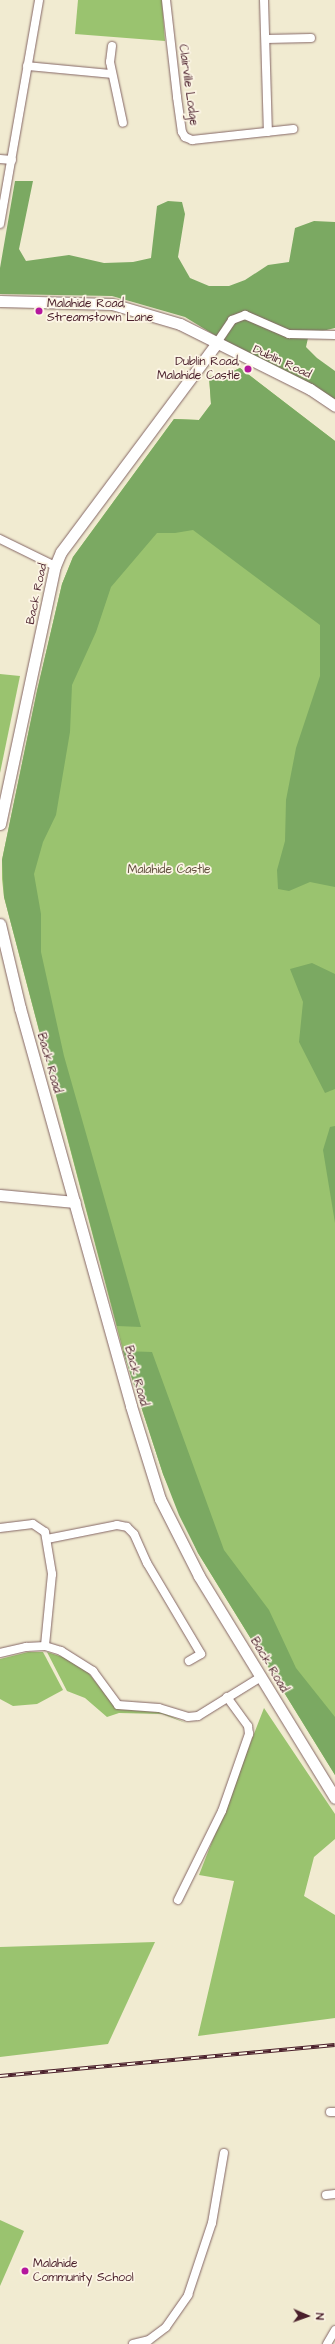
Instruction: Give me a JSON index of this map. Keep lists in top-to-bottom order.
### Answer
{
  "streets": {
    "street": ["Clairville Lodge", "Dublin Road", "Back Road"]
  },
  "crossings": [
    ["Dublin Road", "Back Road"]
  ],
  "parks": ["Malahide Castle"],
  "places": ["Malahide Road, Streamstown Lane", "Dublin Road, Malahide Castle", "Malahide Community School"],
  "north": "right"
}
